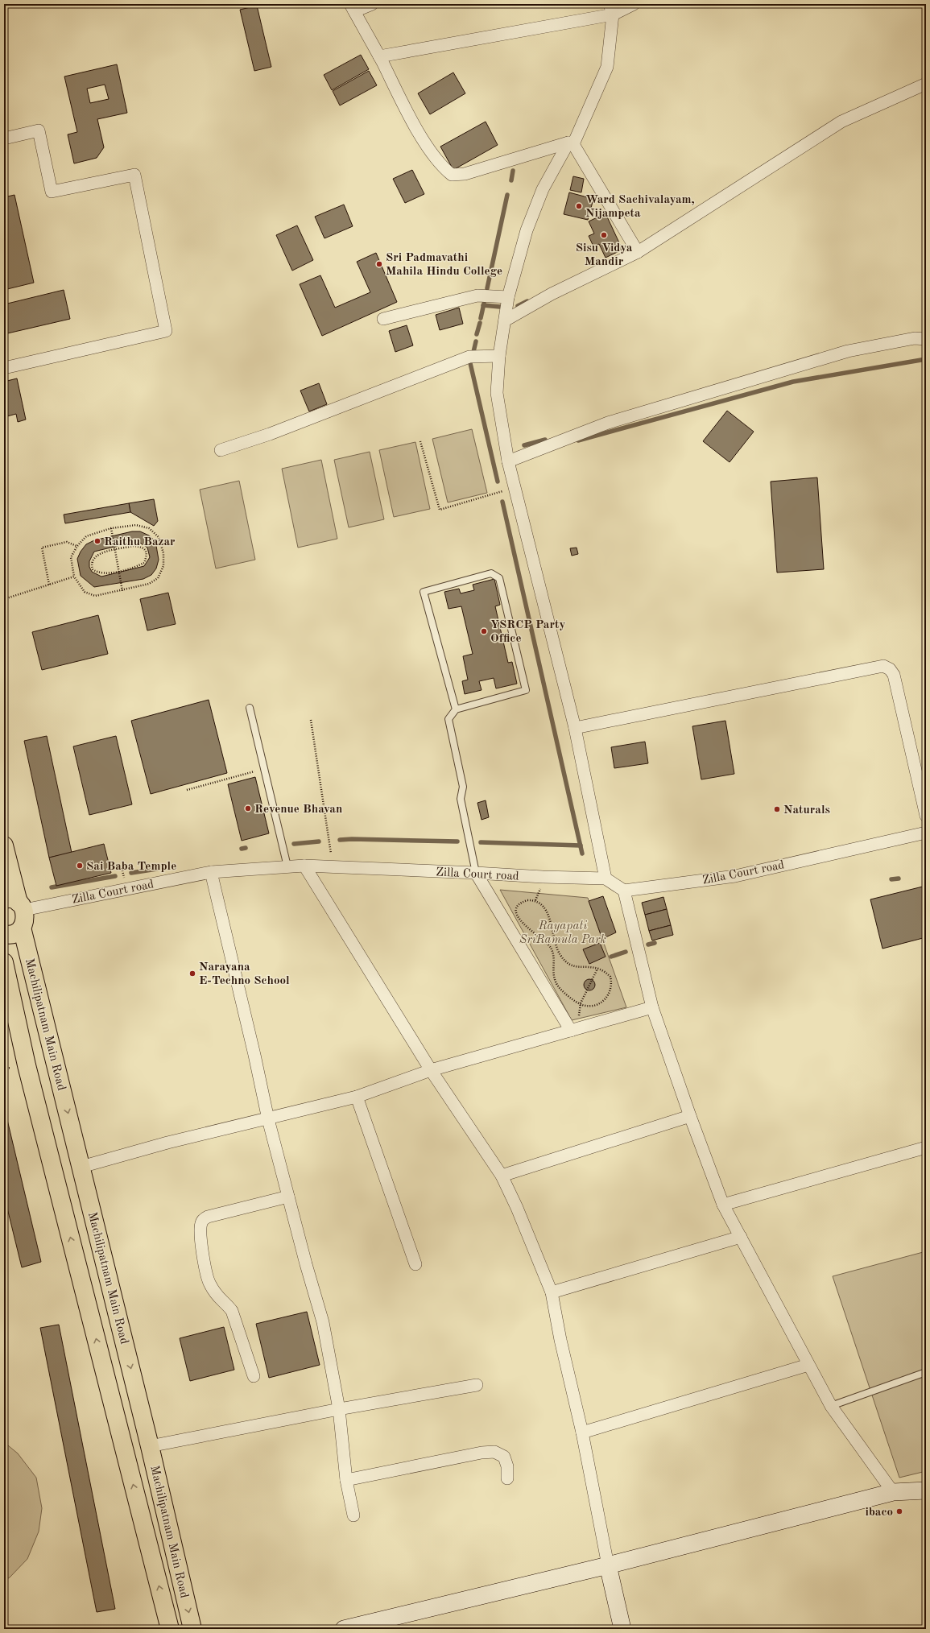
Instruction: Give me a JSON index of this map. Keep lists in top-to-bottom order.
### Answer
{
  "streets": {
    "main road": ["Machilipatnam Main Road"],
    "street": ["Zilla Court road"]
  },
  "crossings": [
    ["Zilla Court road", "Machilipatnam Main Road"]
  ],
  "parks": ["Rayapati SriRamula Park"],
  "places": [
    "Ward Sachivalayam, Nijampeta",
    "Sisu Vidya Mandir",
    "Sri Padmavathi Mahila Hindu College",
    "Raithu Bazar",
    "YSRCP Party Office",
    "Revenue Bhavan",
    "Naturals",
    "Sai Baba Temple",
    "Narayana E-Techno School",
    "ibaco"
  ]
}
